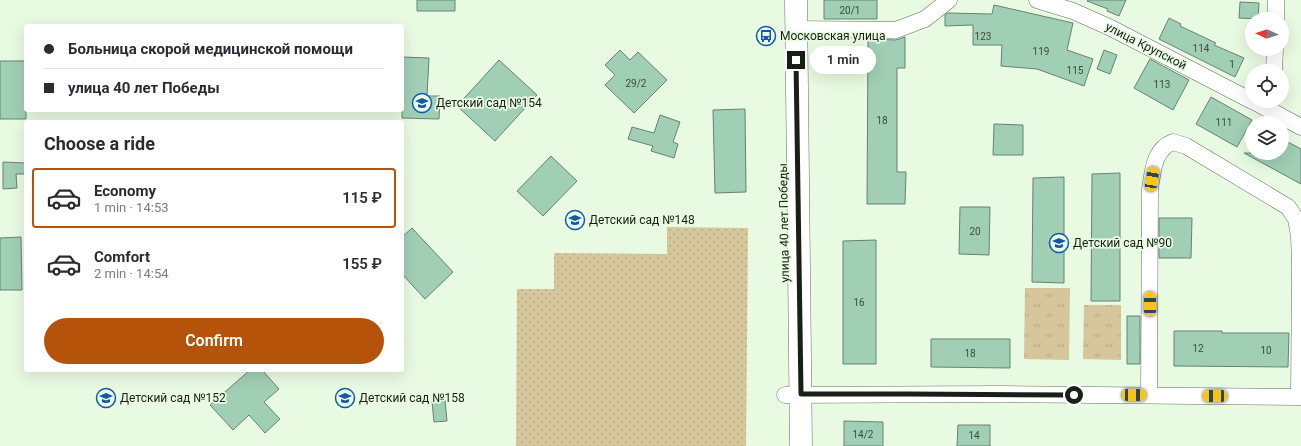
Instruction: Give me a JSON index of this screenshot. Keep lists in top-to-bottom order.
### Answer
{
  "streets": {
    "main road": ["улица 40 лет Победы"],
    "street": ["улица Крупской"]
  },
  "places": {
    "bus stop": ["Московская улица"],
    "school or university": [
      "Детский сад №154",
      "Детский сад №148",
      "Детский сад №90",
      "Детский сад №152",
      "Детский сад №158"
    ]
  },
  "house_numbers": [
    "20/1",
    "123",
    "114",
    "119",
    "1",
    "115",
    "29/2",
    "113",
    "18",
    "111",
    "20",
    "16",
    "12",
    "10",
    "18",
    "14/2",
    "14"
  ],
  "north": "left",
  "page": {
    "banner": ["Больница скорой медицинской помощи", "улица 40 лет Победы"],
    "bubble": "1 min",
    "heading": "Choose a ride",
    "list": [
      {
        "name": "Economy",
        "note": "1 min · 14:53",
        "value": "115 ₽"
      },
      {
        "name": "Comfort",
        "note": "2 min · 14:54",
        "value": "155 ₽"
      }
    ],
    "buttons": "Confirm"
  }
}
